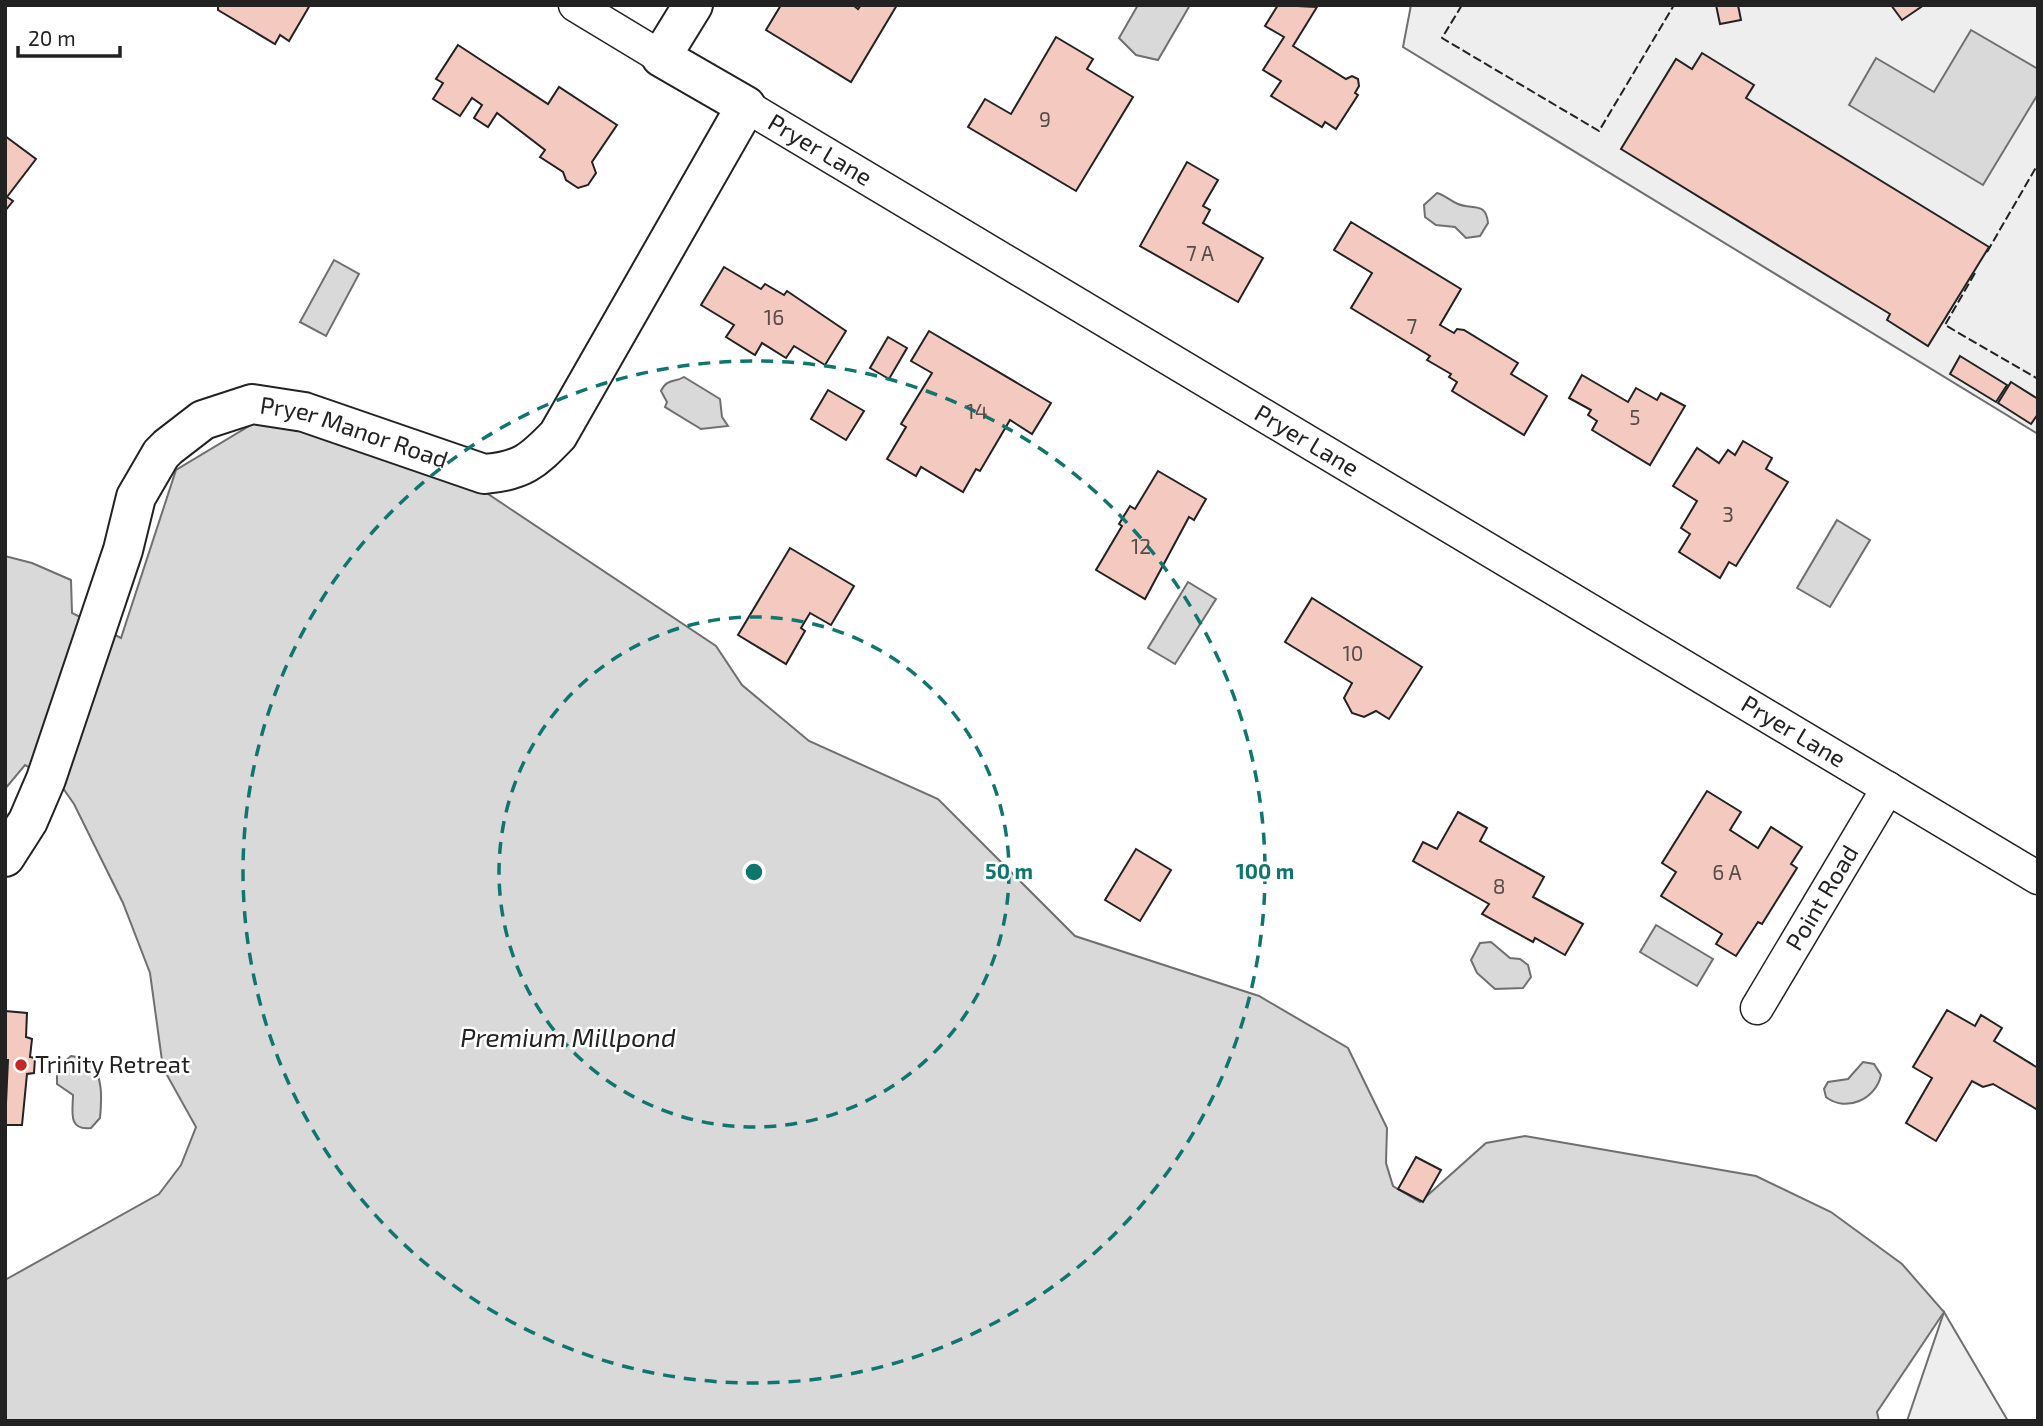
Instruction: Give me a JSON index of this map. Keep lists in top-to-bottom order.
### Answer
{
  "streets": {
    "street": ["Pryer Lane", "Pryer Manor Road", "Point Road"]
  },
  "crossings": [
    ["Pryer Lane", "Pryer Manor Road"],
    ["Pryer Lane", "Point Road"]
  ],
  "water": ["Premium Millpond"],
  "places": ["Trinity Retreat"],
  "house_numbers": [
    "9",
    "7 A",
    "16",
    "7",
    "14",
    "5",
    "3",
    "12",
    "10",
    "6 A",
    "8"
  ],
  "scale_bar": "20 m",
  "rings": ["50 m", "100 m"]
}
